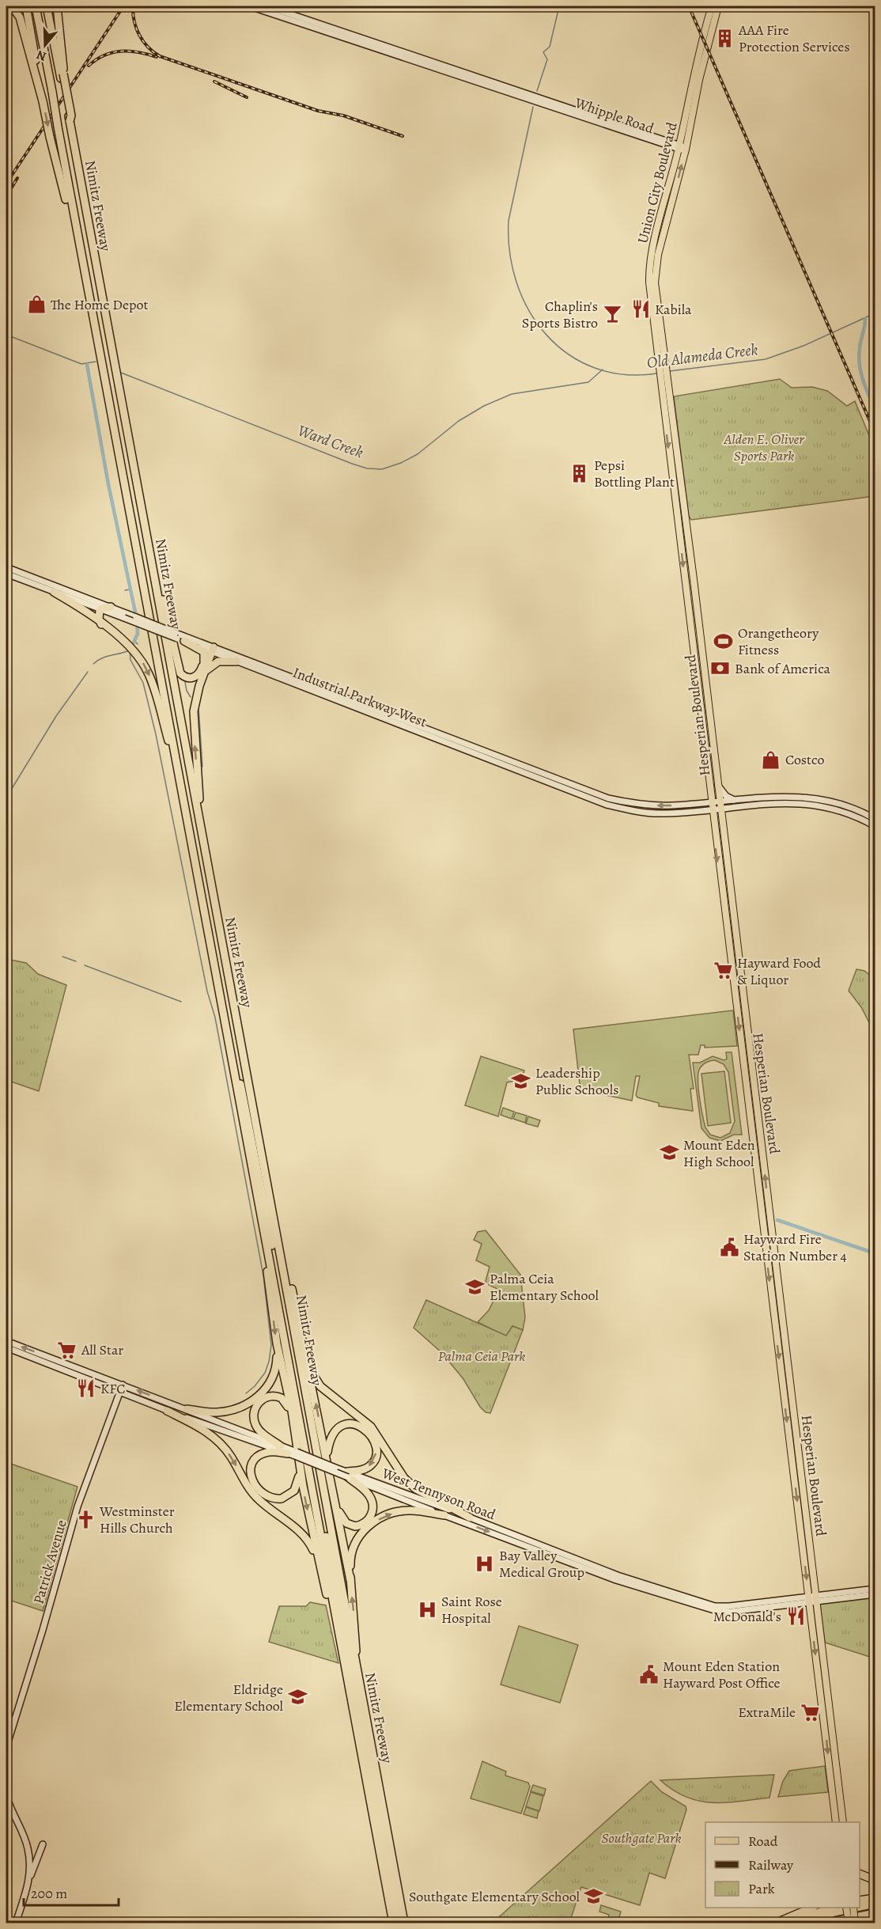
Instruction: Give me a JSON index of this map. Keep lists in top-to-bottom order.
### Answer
{
  "streets": {
    "highway": ["Nimitz Freeway"],
    "main road": [
      "Whipple Road",
      "Union City Boulevard",
      "Industrial Parkway West",
      "Hesperian Boulevard",
      "West Tennyson Road",
      "Patrick Avenue"
    ]
  },
  "crossings": [
    ["Whipple Road", "Union City Boulevard"],
    ["Union City Boulevard", "Hesperian Boulevard"],
    ["Industrial Parkway West", "Hesperian Boulevard"],
    ["Hesperian Boulevard", "West Tennyson Road"],
    ["West Tennyson Road", "Patrick Avenue"]
  ],
  "water": ["Old Alameda Creek", "Ward Creek"],
  "parks": ["Alden E. Oliver Sports Park", "Palma Ceia Park", "Southgate Park"],
  "places": {
    "building": ["AAA Fire Protection Services", "Pepsi Bottling Plant"],
    "shop": ["The Home Depot", "Costco"],
    "restaurant": ["Kabila", "KFC", "McDonald's"],
    "bar": ["Chaplin's Sports Bistro"],
    "sports": ["Orangetheory Fitness"],
    "bank": ["Bank of America"],
    "supermarket": ["Hayward Food & Liquor", "All Star", "ExtraMile"],
    "school or university": [
      "Leadership Public Schools",
      "Mount Eden High School",
      "Palma Ceia Elementary School",
      "Eldridge Elementary School",
      "Southgate Elementary School"
    ],
    "public building": ["Hayward Fire Station Number 4", "Mount Eden Station Hayward Post Office"],
    "church": ["Westminster Hills Church"],
    "hospital": ["Bay Valley Medical Group", "Saint Rose Hospital"]
  },
  "legend": ["Road", "Railway", "Park"],
  "scale_bar": "200 m",
  "north": "bottom"
}
